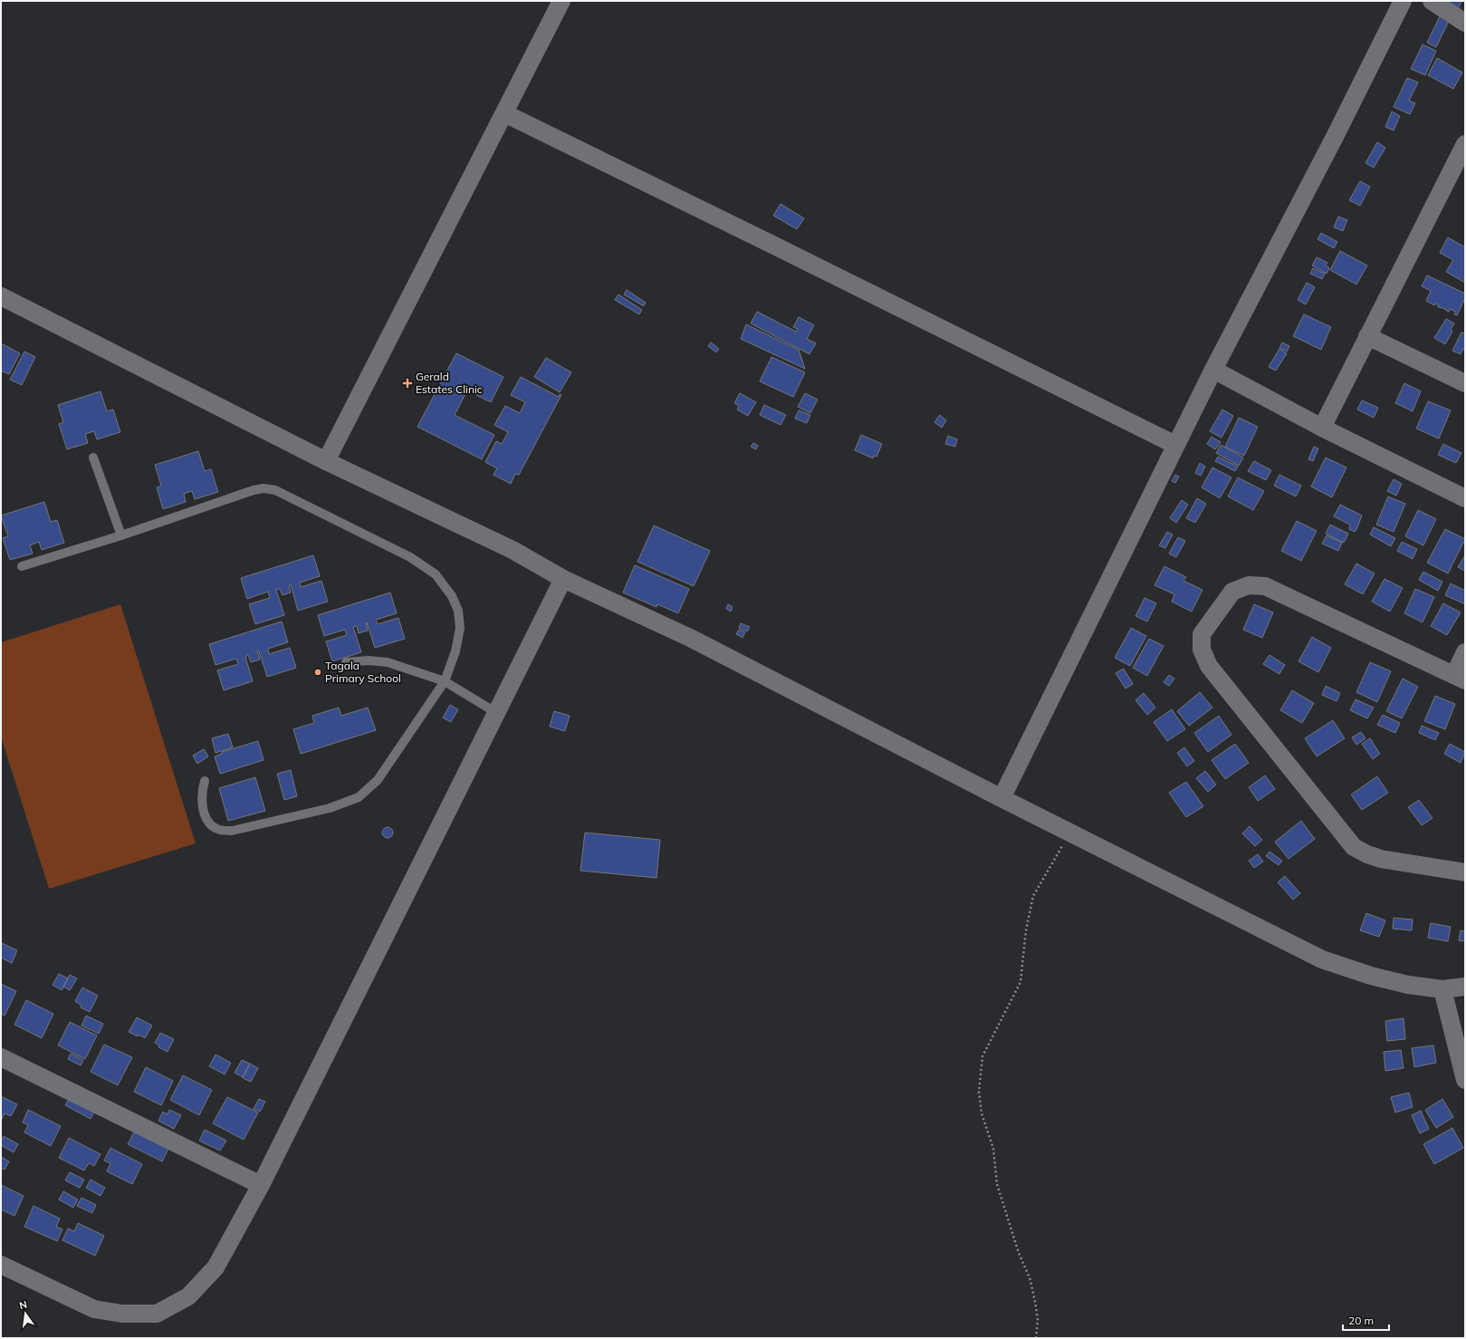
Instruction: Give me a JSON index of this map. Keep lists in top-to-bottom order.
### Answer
{
  "places": {
    "health": ["Gerald Estates Clinic"],
    "other": ["Tagala Primary School"]
  },
  "scale_bar": "20 m",
  "north": "top"
}
